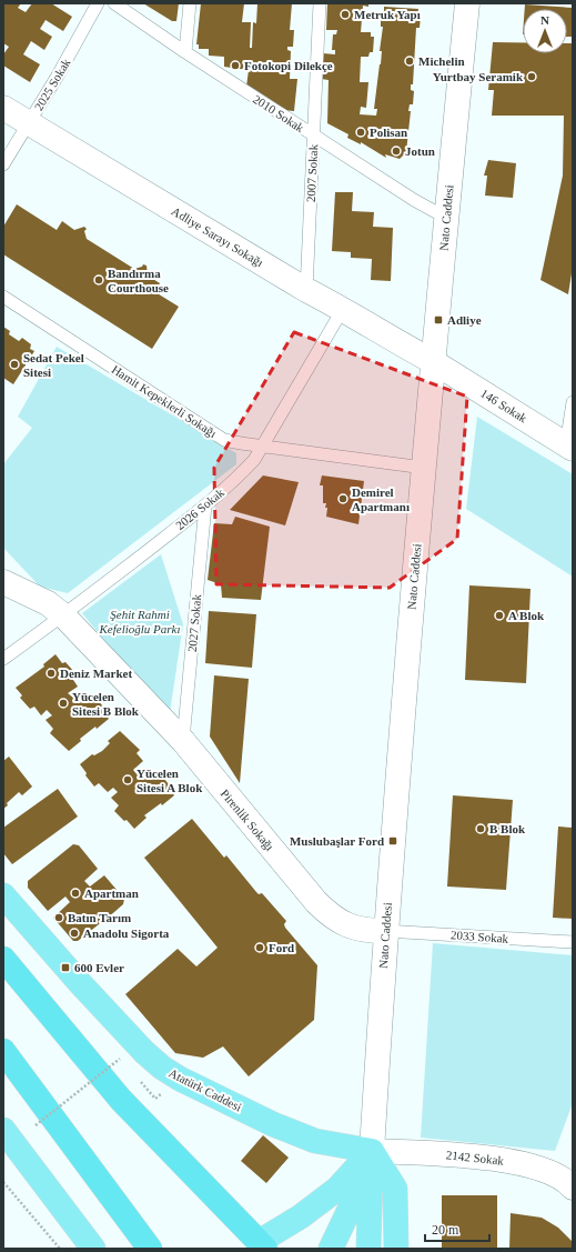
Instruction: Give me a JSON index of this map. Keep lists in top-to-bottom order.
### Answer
{
  "streets": {
    "main road": ["Atatürk Caddesi"],
    "street": [
      "Nato Caddesi",
      "Adliye Sarayı Sokağı",
      "146 Sokak",
      "Pirenlik Sokağı",
      "2142 Sokak"
    ],
    "lane": [
      "2025 Sokak",
      "2010 Sokak",
      "2007 Sokak",
      "Hamit Kepeklerli Sokağı",
      "2026 Sokak",
      "2027 Sokak",
      "2033 Sokak"
    ]
  },
  "crossings": [
    ["2025 Sokak", "Adliye Sarayı Sokağı"],
    ["2010 Sokak", "2007 Sokak"],
    ["2010 Sokak", "Nato Caddesi"],
    ["2007 Sokak", "Adliye Sarayı Sokağı"],
    ["Nato Caddesi", "Adliye Sarayı Sokağı"],
    ["Nato Caddesi", "Hamit Kepeklerli Sokağı"],
    ["Nato Caddesi", "146 Sokak"],
    ["Nato Caddesi", "Pirenlik Sokağı"],
    ["Nato Caddesi", "2033 Sokak"],
    ["Nato Caddesi", "Atatürk Caddesi"],
    ["Nato Caddesi", "2142 Sokak"],
    ["Adliye Sarayı Sokağı", "146 Sokak"],
    ["Adliye Sarayı Sokağı", "2026 Sokak"],
    ["Hamit Kepeklerli Sokağı", "2026 Sokak"],
    ["2026 Sokak", "2027 Sokak"],
    ["2026 Sokak", "Pirenlik Sokağı"],
    ["2027 Sokak", "Pirenlik Sokağı"],
    ["Pirenlik Sokağı", "2033 Sokak"],
    ["Atatürk Caddesi", "2142 Sokak"]
  ],
  "parks": ["Şehit Rahmi Kefelioğlu Parkı"],
  "places": {
    "other": [
      "Metruk Yapı",
      "Michelin",
      "Fotokopi Dilekçe",
      "Yurtbay Seramik",
      "Polisan",
      "Jotun",
      "Bandırma Courthouse",
      "Sedat Pekel Sitesi",
      "Demirel Apartmanı",
      "A Blok",
      "Deniz Market",
      "Yücelen Sitesi B Blok",
      "Yücelen Sitesi A Blok",
      "B Blok",
      "Apartman",
      "Batın Tarım",
      "Anadolu Sigorta",
      "Ford"
    ],
    "transit": ["Adliye", "Muslubaşlar Ford", "600 Evler"]
  },
  "scale_bar": "20 m",
  "north": "top"
}
